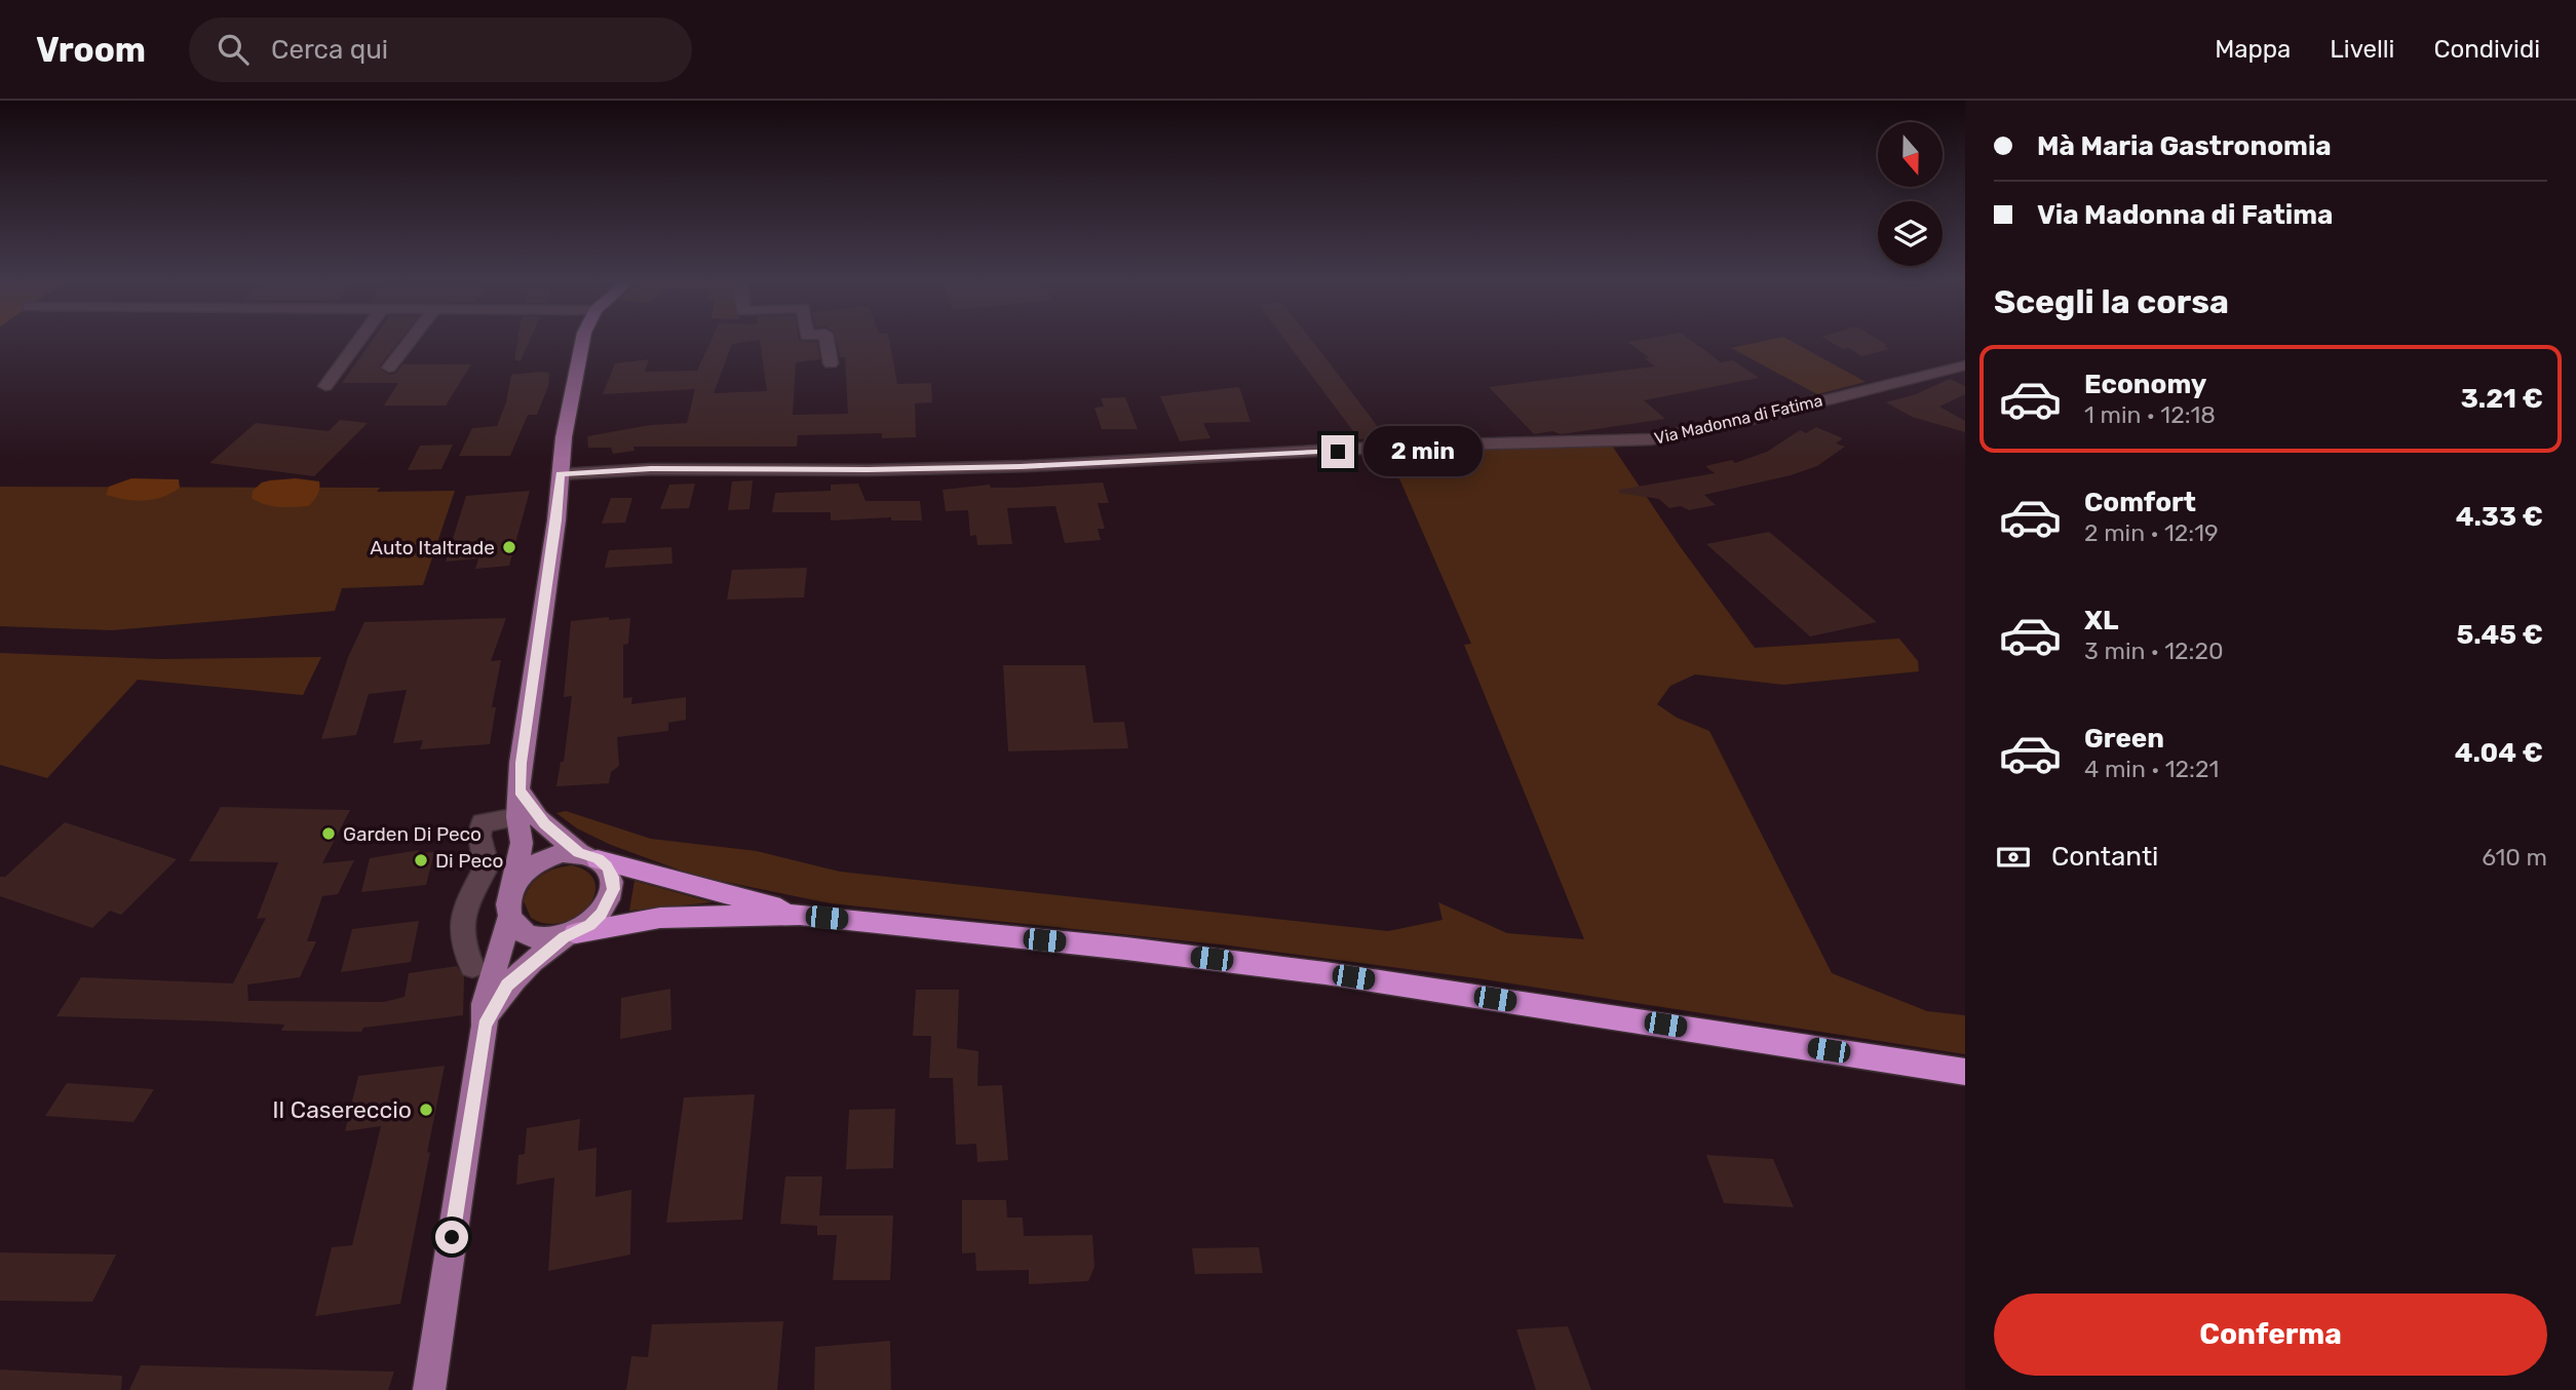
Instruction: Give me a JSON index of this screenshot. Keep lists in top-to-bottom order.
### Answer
{
  "streets": {
    "street": ["Via Madonna di Fatima"]
  },
  "places": [
    "Auto Italtrade",
    "Garden Di Peco",
    "Di Peco",
    "Il Casereccio"
  ],
  "north": "bottom",
  "page": {
    "header": "Vroom",
    "search": "Cerca qui",
    "nav": ["Mappa", "Livelli", "Condividi"],
    "banner": ["Mà Maria Gastronomia", "Via Madonna di Fatima"],
    "heading": "Scegli la corsa",
    "list": [
      {
        "name": "Economy",
        "note": "1 min · 12:18",
        "value": "3.21 €"
      },
      {
        "name": "Comfort",
        "note": "2 min · 12:19",
        "value": "4.33 €"
      },
      {
        "name": "XL",
        "note": "3 min · 12:20",
        "value": "5.45 €"
      },
      {
        "name": "Green",
        "note": "4 min · 12:21",
        "value": "4.04 €"
      }
    ],
    "bubble": "2 min",
    "pay": ["Contanti", "610 m"],
    "buttons": "Conferma"
  }
}
